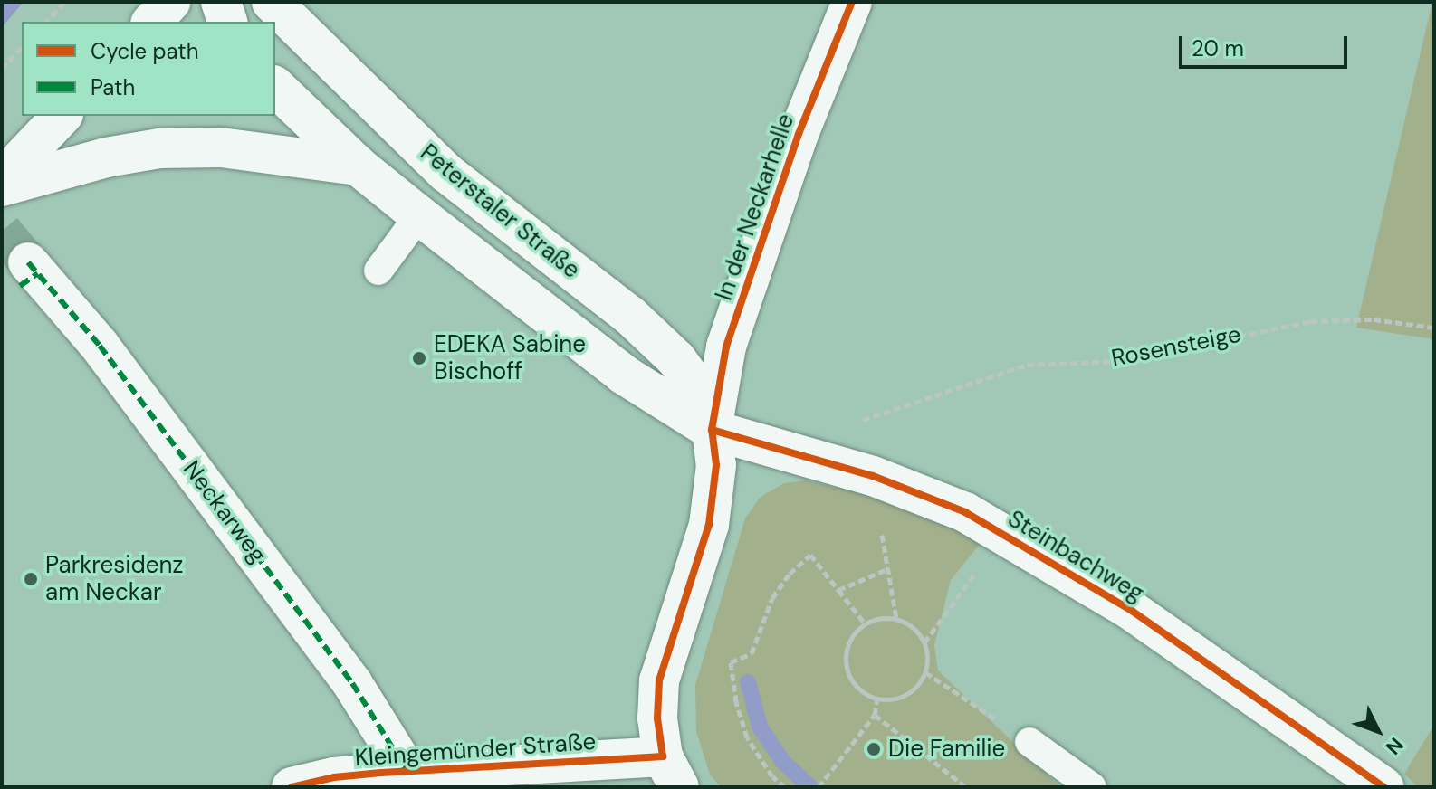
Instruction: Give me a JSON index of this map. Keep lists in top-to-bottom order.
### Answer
{
  "streets": {
    "street": [
      "In der Neckarhelle",
      "Peterstaler Straße",
      "Neckarweg",
      "Steinbachweg",
      "Kleingemünder Straße"
    ],
    "path": ["Rosensteige"]
  },
  "crossings": [
    ["In der Neckarhelle", "Peterstaler Straße"],
    ["In der Neckarhelle", "Steinbachweg"],
    ["Peterstaler Straße", "Steinbachweg"],
    ["Peterstaler Straße", "Kleingemünder Straße"],
    ["Neckarweg", "Kleingemünder Straße"]
  ],
  "places": ["EDEKA Sabine Bischoff", "Parkresidenz am Neckar", "Die Familie"],
  "legend": ["Cycle path", "Path"],
  "scale_bar": "20 m",
  "north": "bottom right"
}
